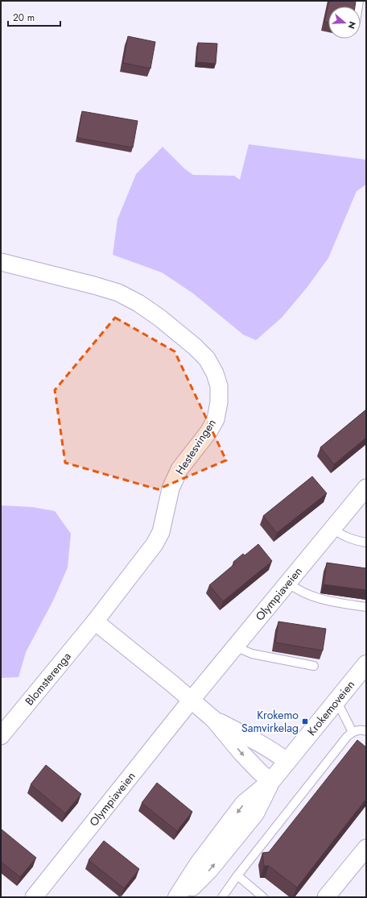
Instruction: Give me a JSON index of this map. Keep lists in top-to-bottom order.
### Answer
{
  "streets": {
    "main road": ["Krokemoveien"],
    "street": ["Hestesvingen", "Olympiaveien", "Blomsterenga"]
  },
  "crossings": [
    ["Hestesvingen", "Blomsterenga"]
  ],
  "places": {
    "transit": ["Krokemo Samvirkelag"]
  },
  "scale_bar": "20 m",
  "north": "right"
}
